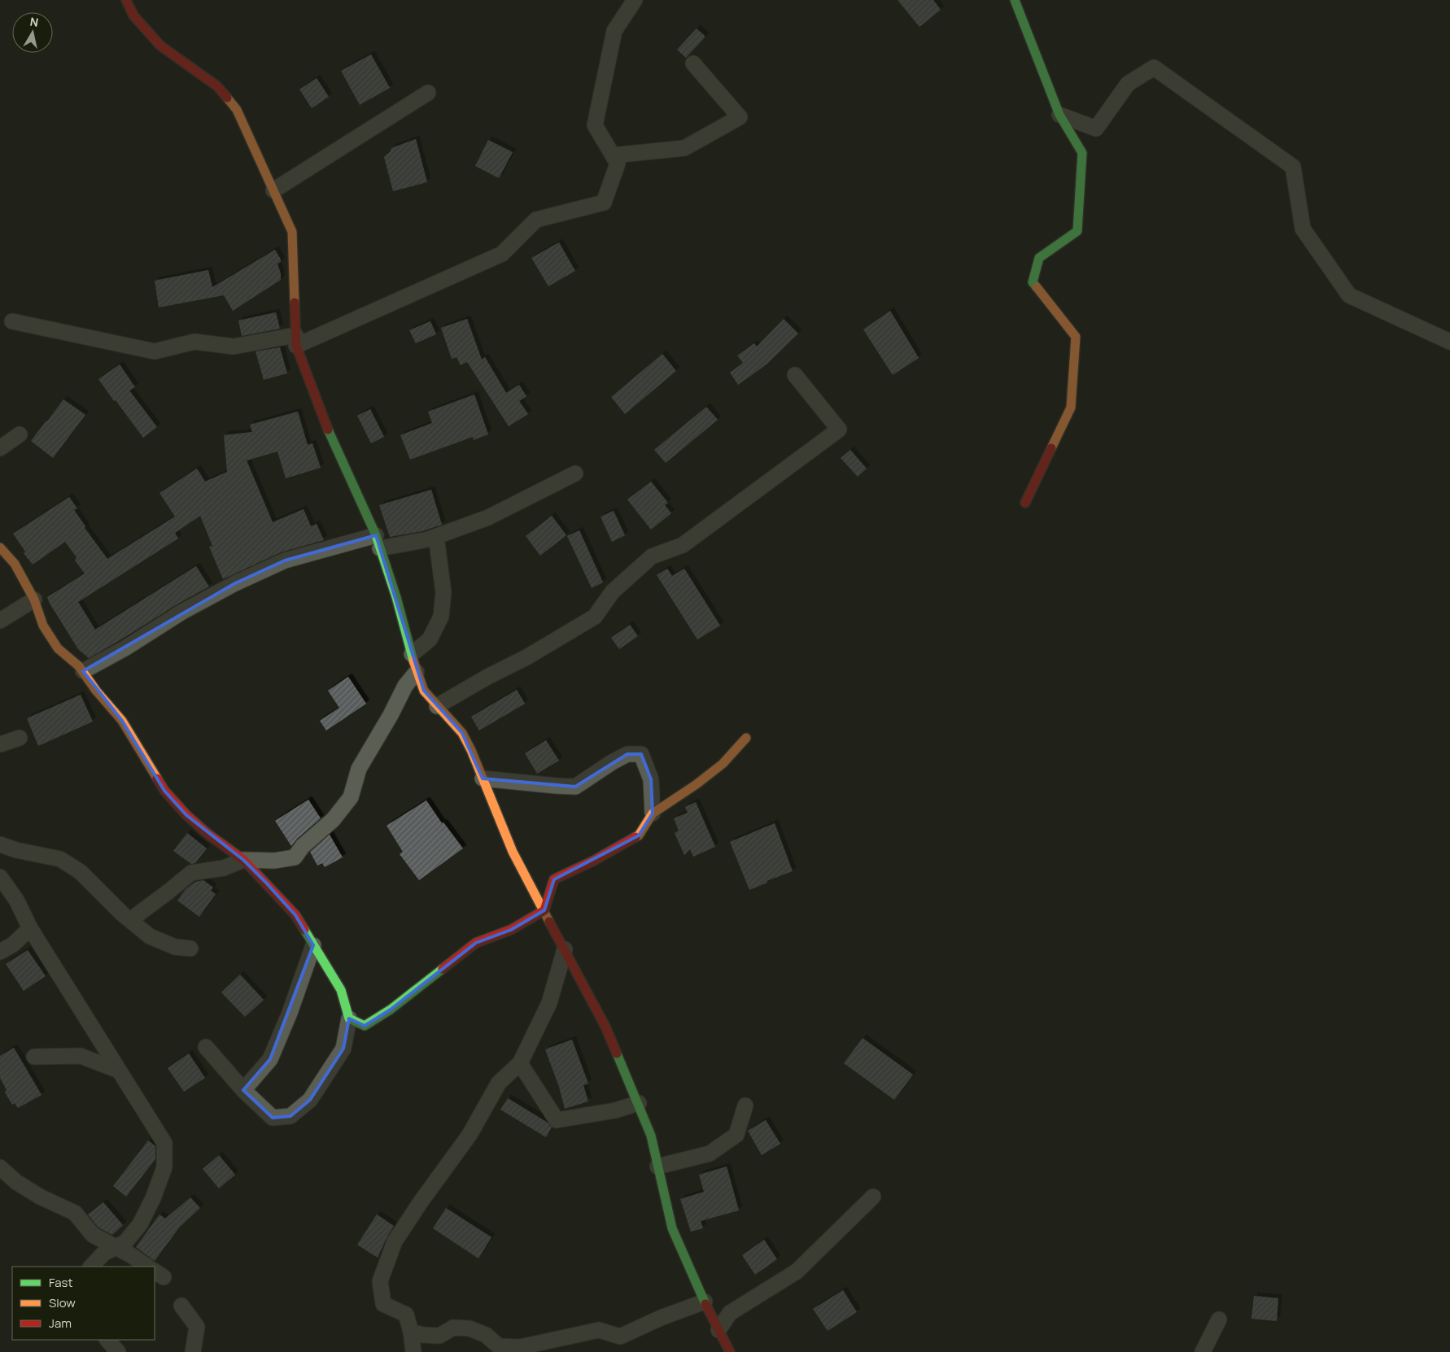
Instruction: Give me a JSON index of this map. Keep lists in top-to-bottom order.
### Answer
{
  "legend": ["Fast", "Slow", "Jam"],
  "north": "top"
}
